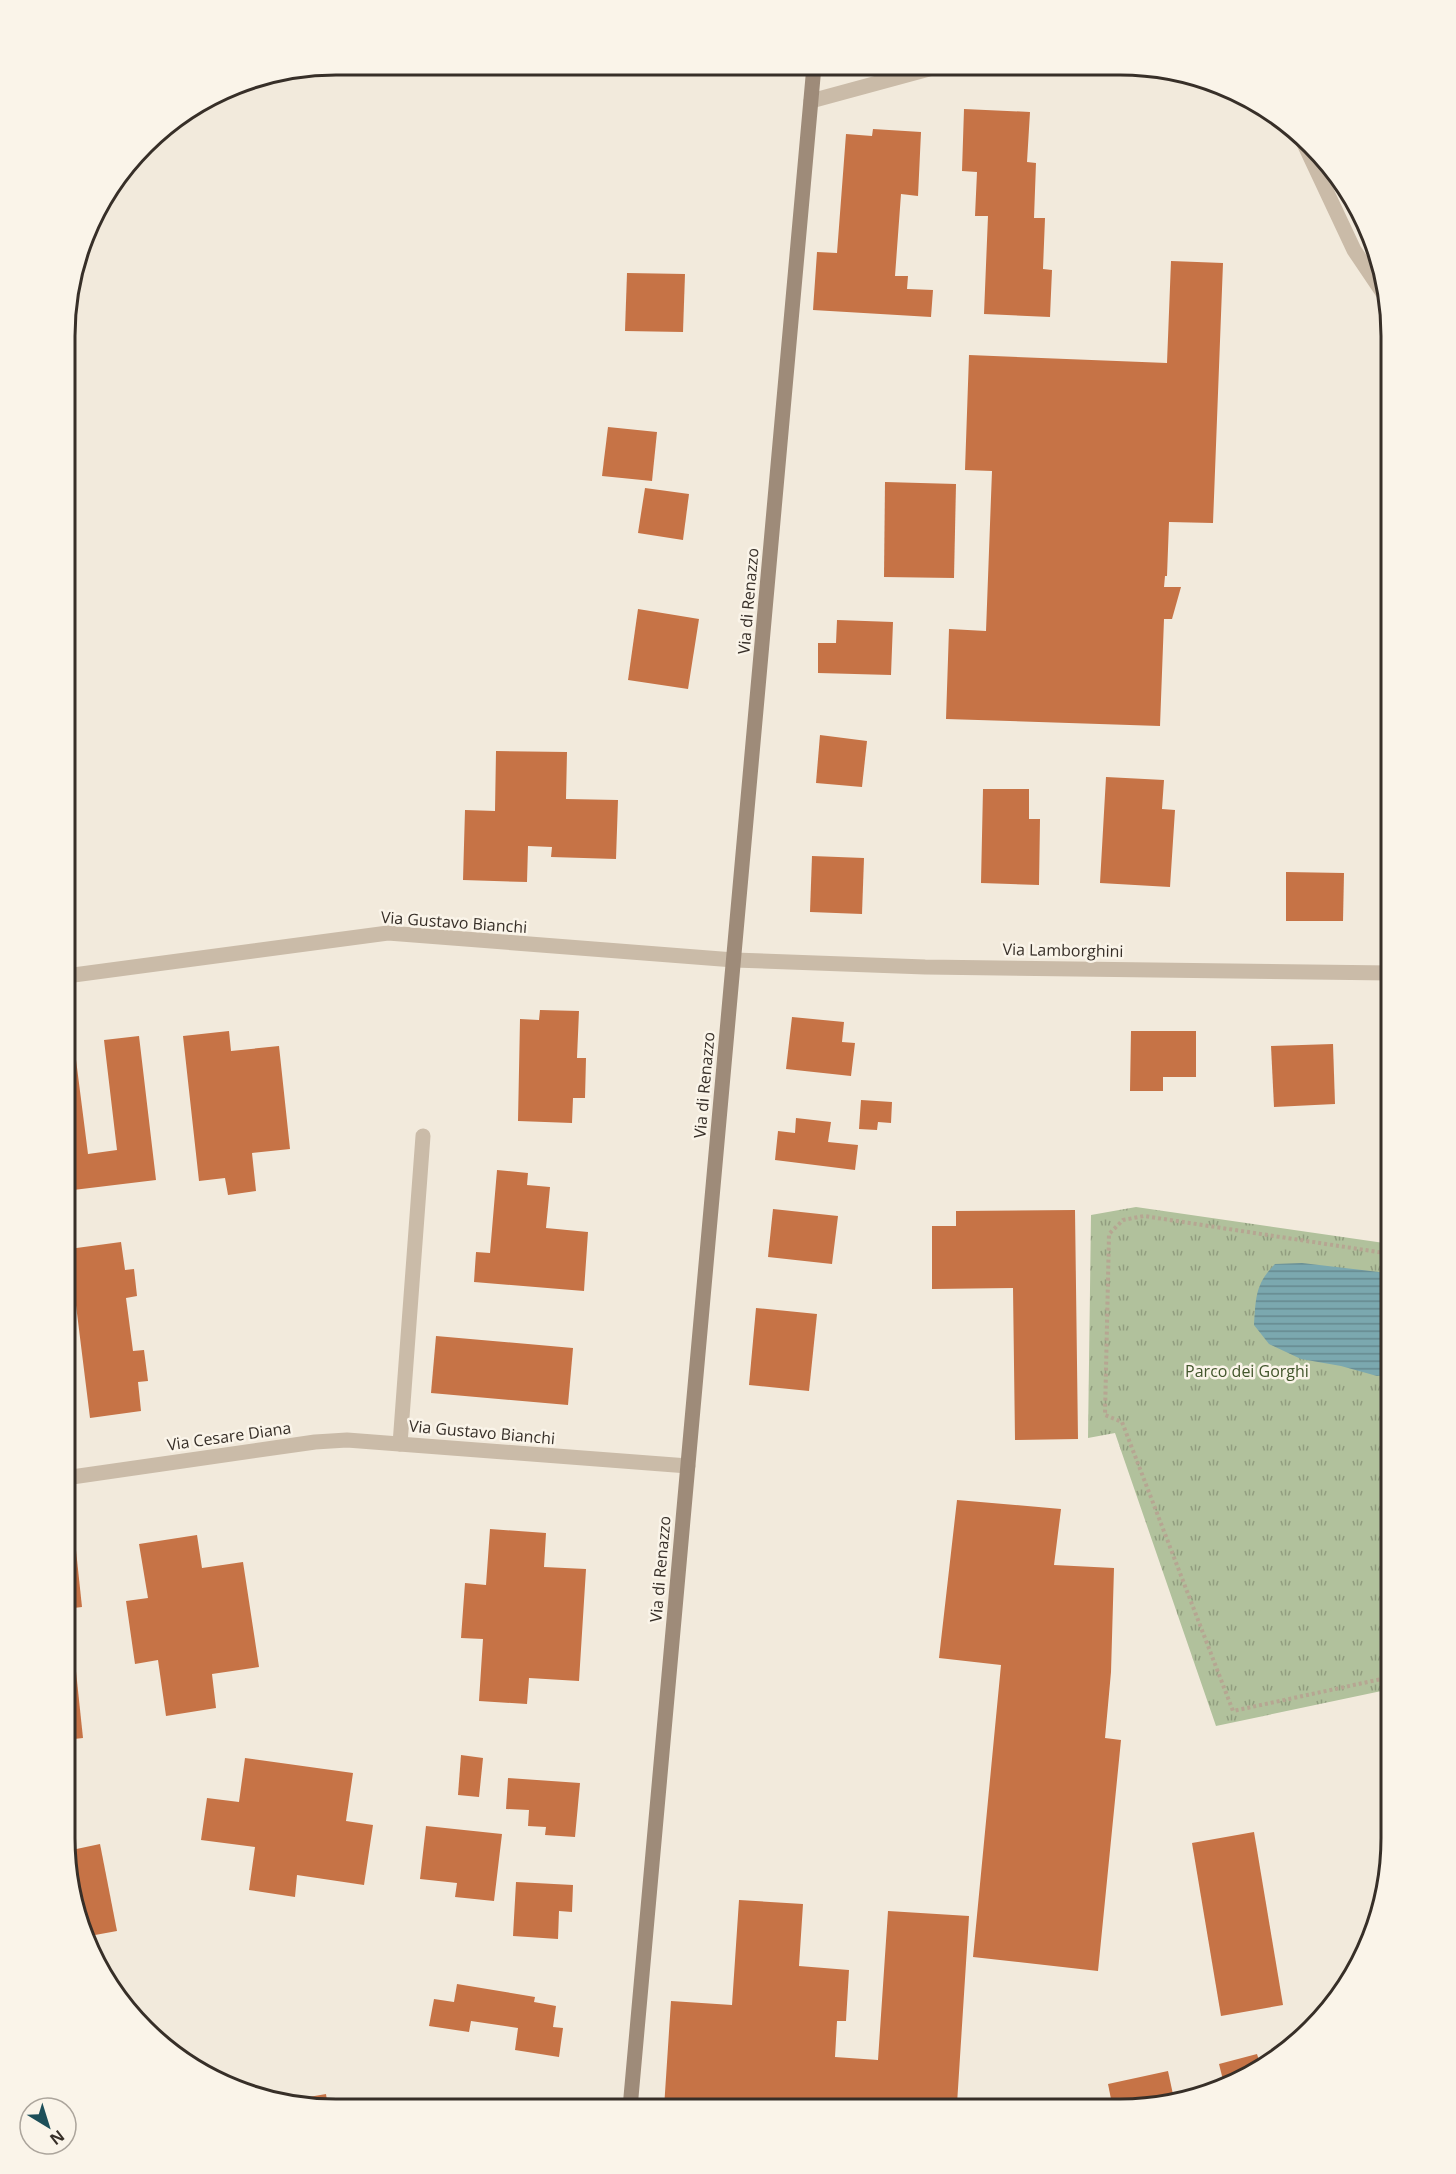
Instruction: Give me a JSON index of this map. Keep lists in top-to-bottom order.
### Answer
{
  "streets": {
    "street": [
      "Via di Renazzo",
      "Via Gustavo Bianchi",
      "Via Lamborghini",
      "Via Cesare Diana"
    ]
  },
  "crossings": [
    ["Via di Renazzo", "Via Gustavo Bianchi"],
    ["Via di Renazzo", "Via Lamborghini"],
    ["Via Gustavo Bianchi", "Via Lamborghini"],
    ["Via Gustavo Bianchi", "Via Cesare Diana"]
  ],
  "parks": ["Parco dei Gorghi"],
  "north": "bottom right"
}
